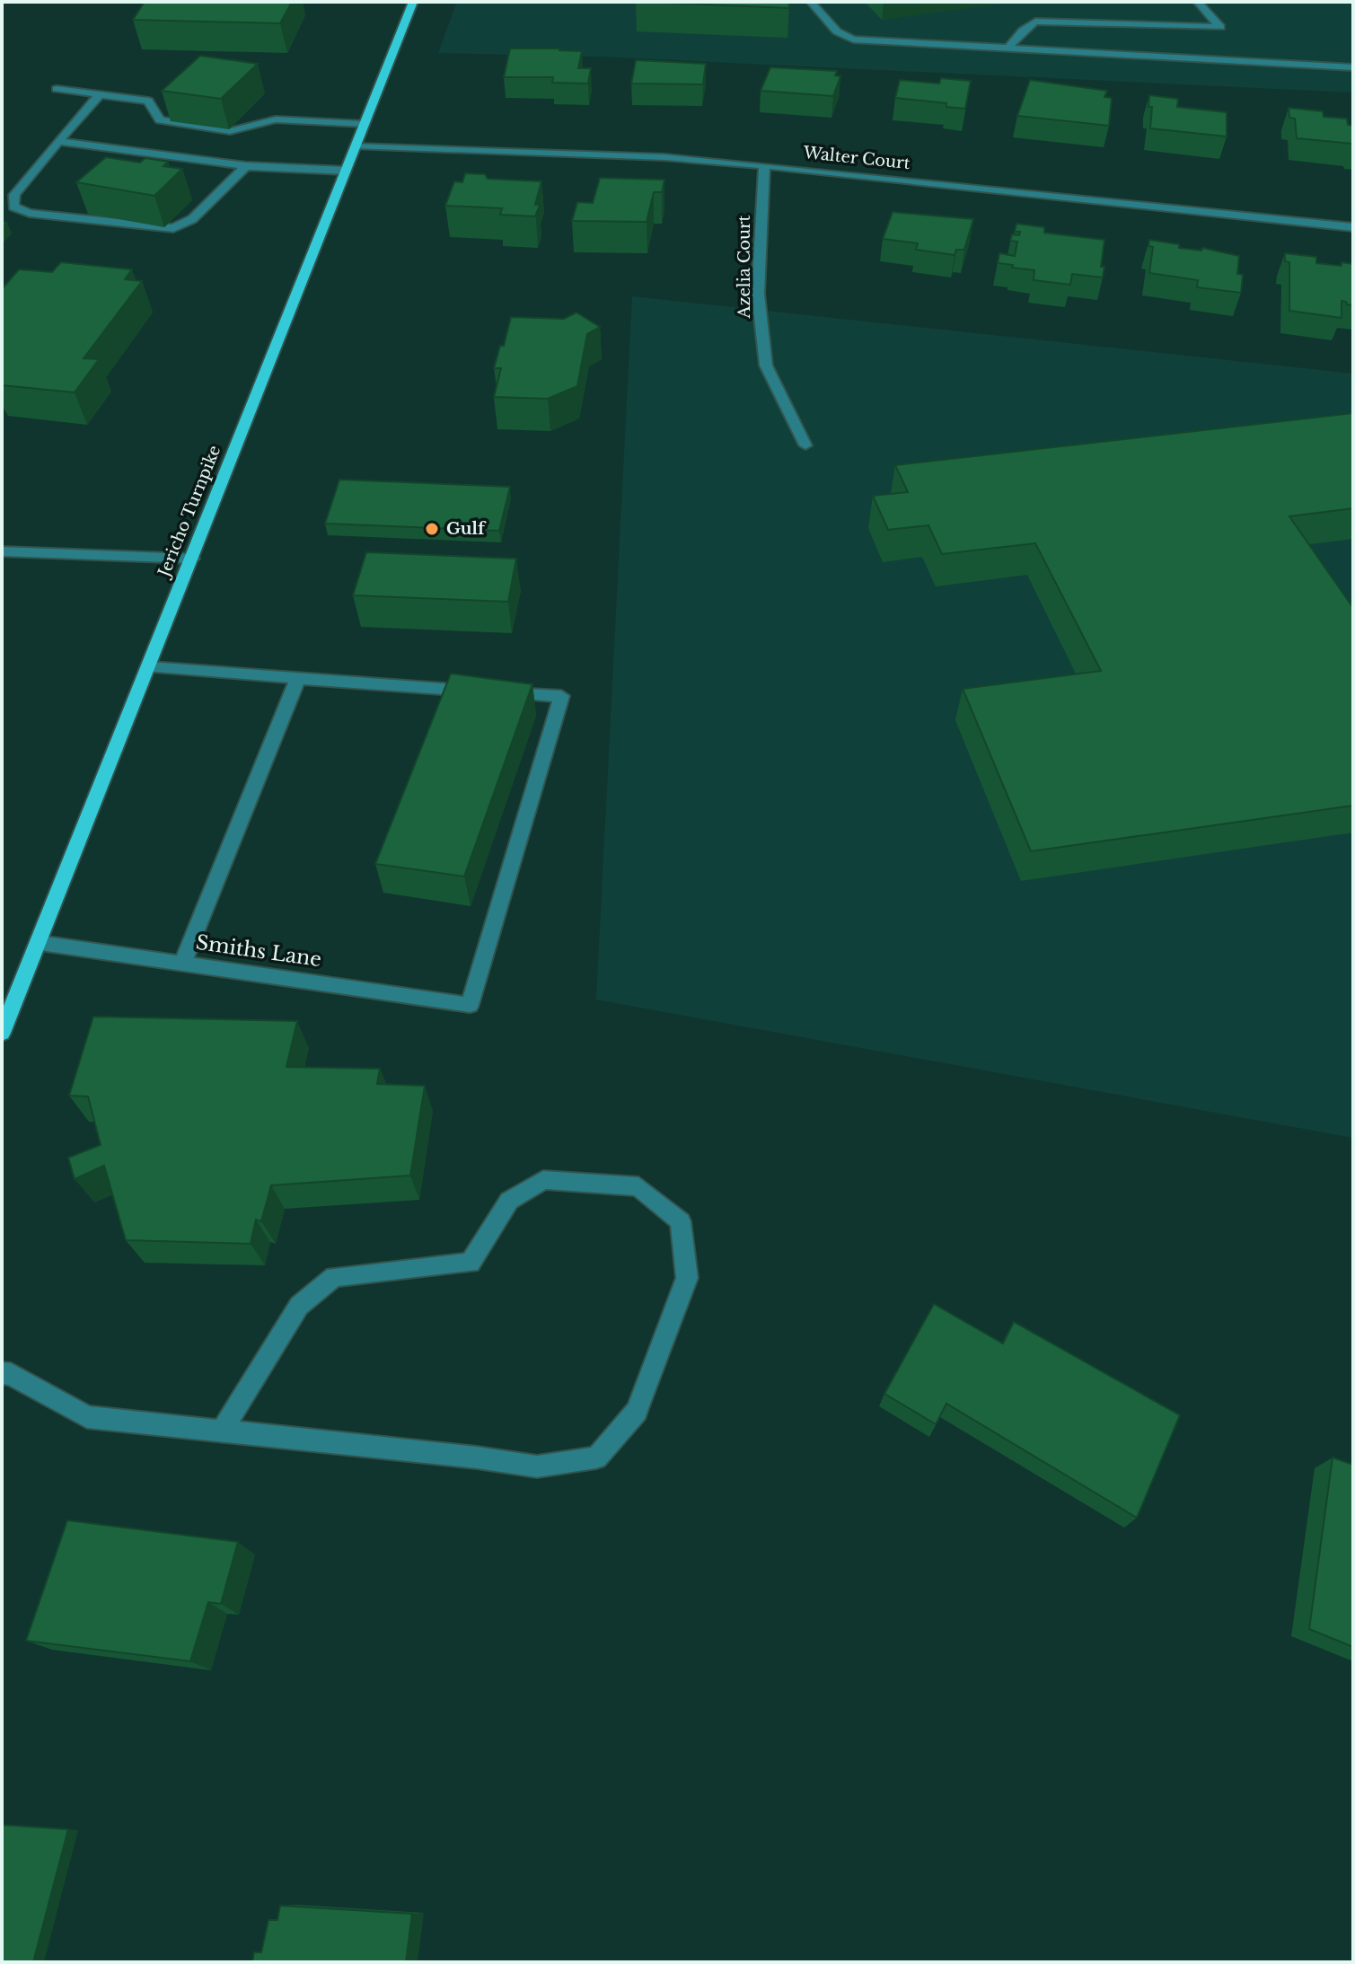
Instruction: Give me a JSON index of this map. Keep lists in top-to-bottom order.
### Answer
{
  "streets": {
    "main road": ["Jericho Turnpike"],
    "street": ["Walter Court", "Azelia Court", "Smiths Lane"]
  },
  "crossings": [
    ["Walter Court", "Azelia Court"],
    ["Walter Court", "Jericho Turnpike"],
    ["Jericho Turnpike", "Smiths Lane"]
  ],
  "places": ["Gulf"]
}
